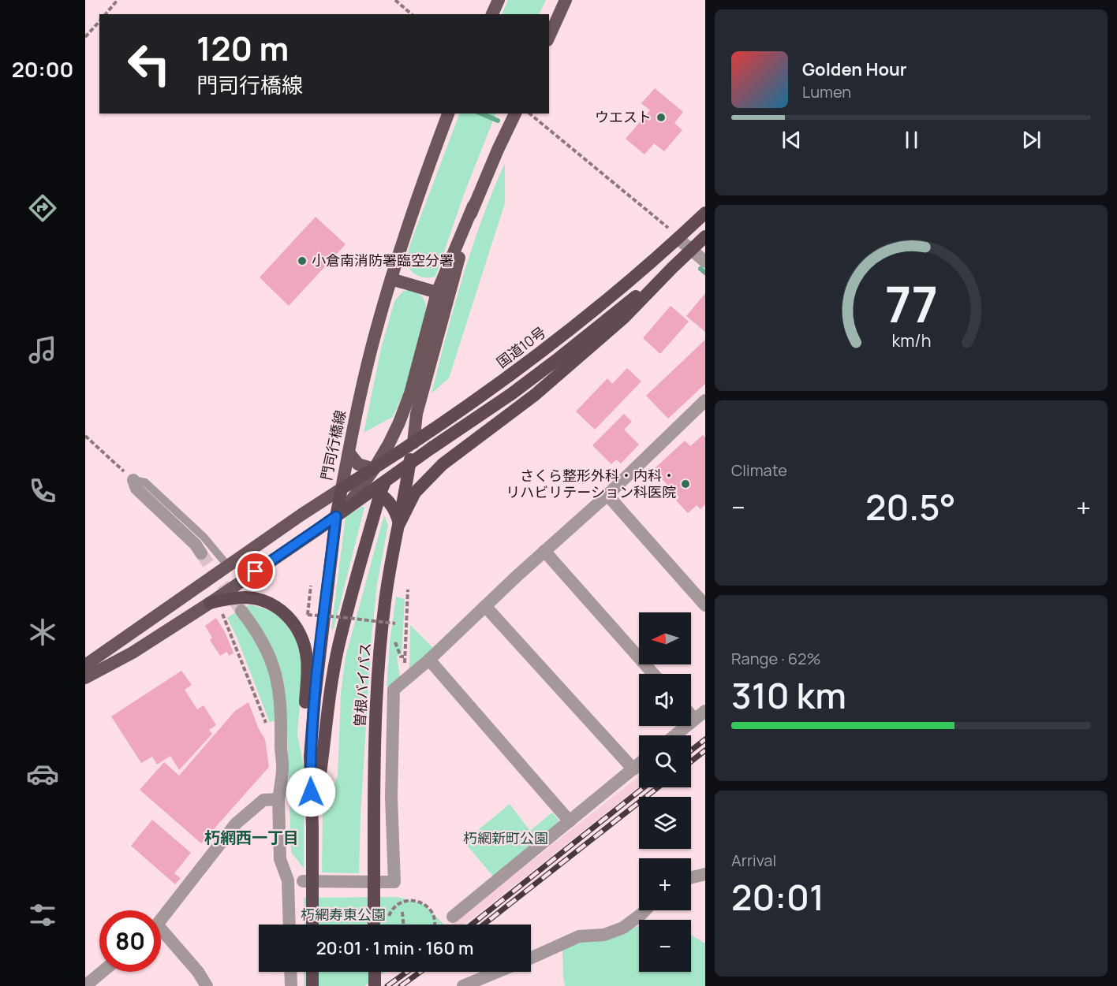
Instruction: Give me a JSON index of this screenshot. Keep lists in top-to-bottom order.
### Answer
{
  "streets": {
    "highway": ["国道10号", "曽根バイパス"],
    "main road": ["門司行橋線"]
  },
  "crossings": [
    ["国道10号", "門司行橋線"],
    ["国道10号", "曽根バイパス"]
  ],
  "districts": ["朽網西一丁目"],
  "parks": ["朽網新町公園", "朽網寿東公園"],
  "places": ["ウエスト", "小倉南消防署臨空分署", "さくら整形外科・内科・ リハビリテーション科医院"],
  "north": "left",
  "page": {
    "tabs": "20:00",
    "turn": ["120 m", "門司行橋線"],
    "song": ["Golden Hour", "Lumen"],
    "tile": [
      "Climate",
      ["Range · 62%", "310 km"],
      ["Arrival", "20:01"]
    ],
    "heat": ["−", "20.5°", "+"],
    "map_buttons": ["+", "−"],
    "limit": "80",
    "trip": "20:01 · 1 min · 160 m",
    "gauge": ["77", "km/h"]
  }
}
